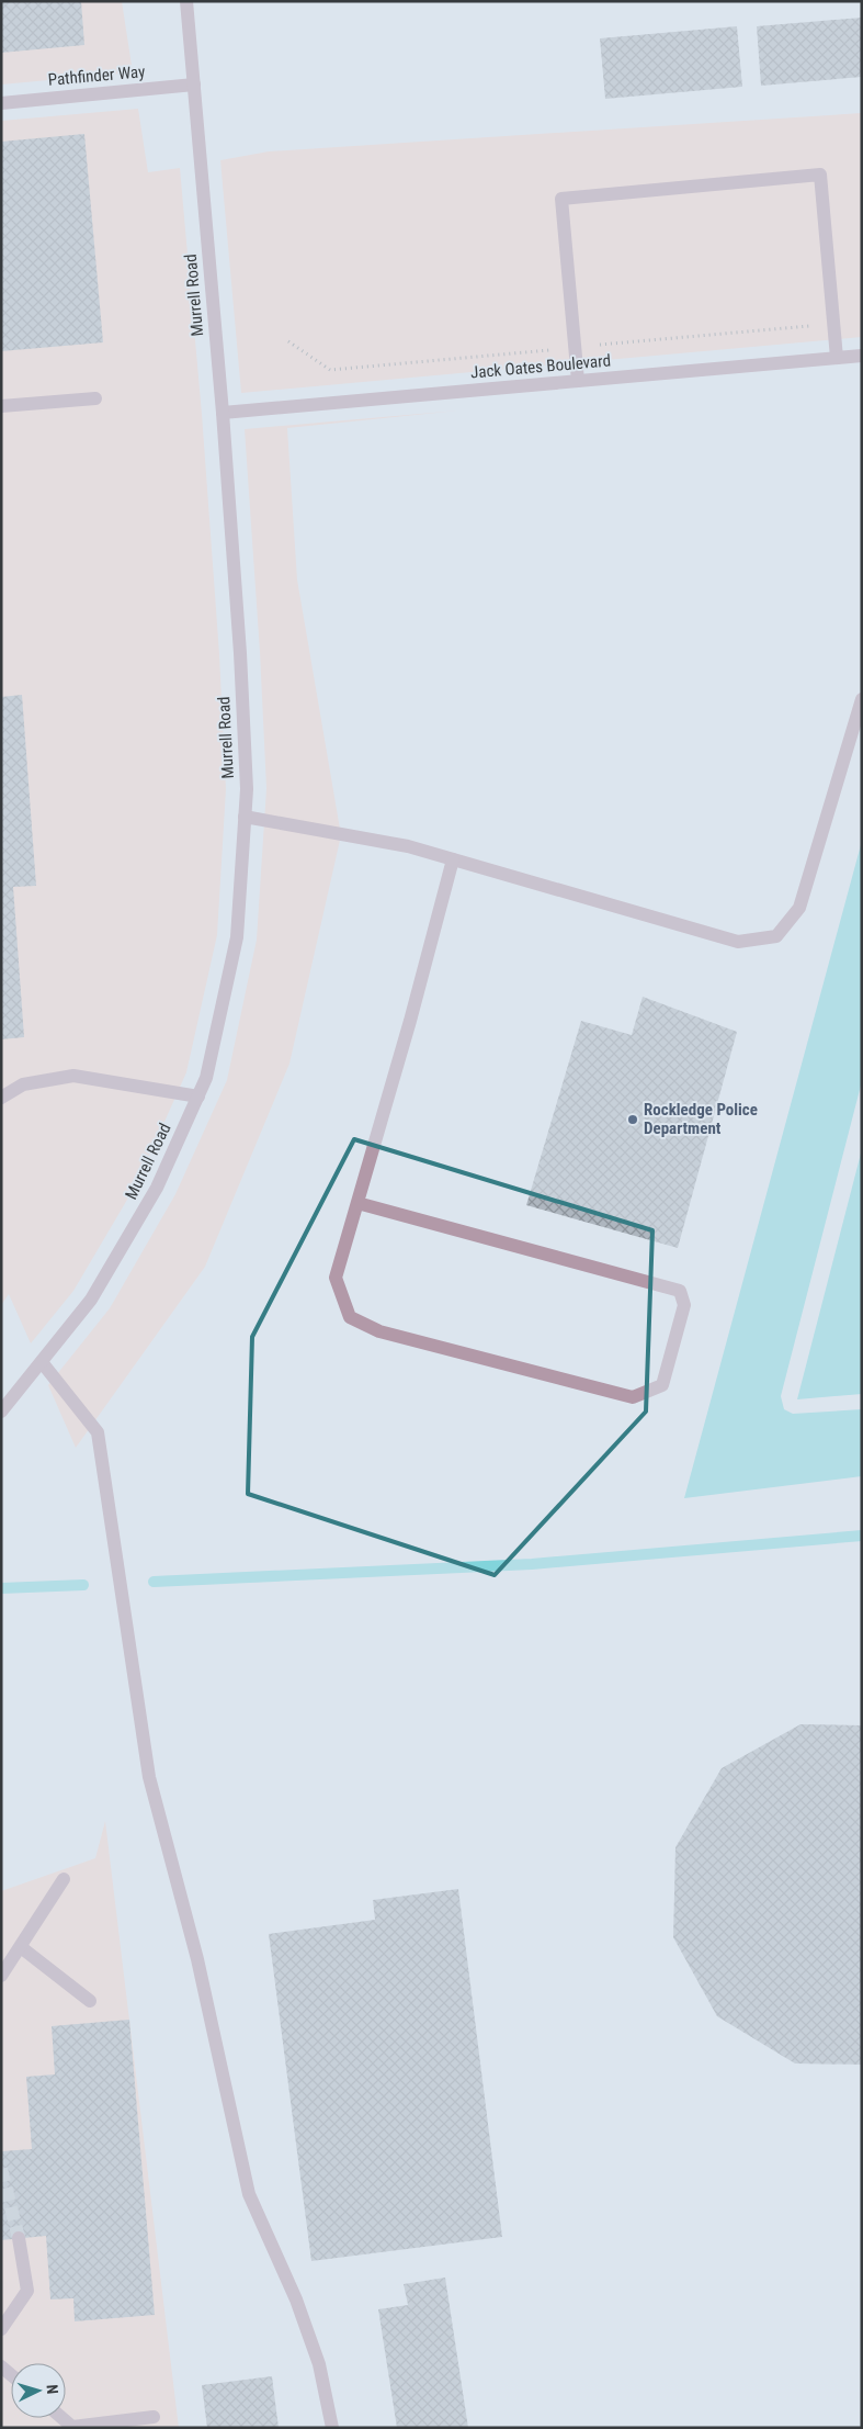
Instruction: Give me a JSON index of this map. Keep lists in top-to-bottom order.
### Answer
{
  "streets": {
    "street": ["Pathfinder Way", "Murrell Road", "Jack Oates Boulevard"]
  },
  "crossings": [
    ["Pathfinder Way", "Murrell Road"],
    ["Murrell Road", "Jack Oates Boulevard"]
  ],
  "places": ["Rockledge Police Department"],
  "north": "right"
}
